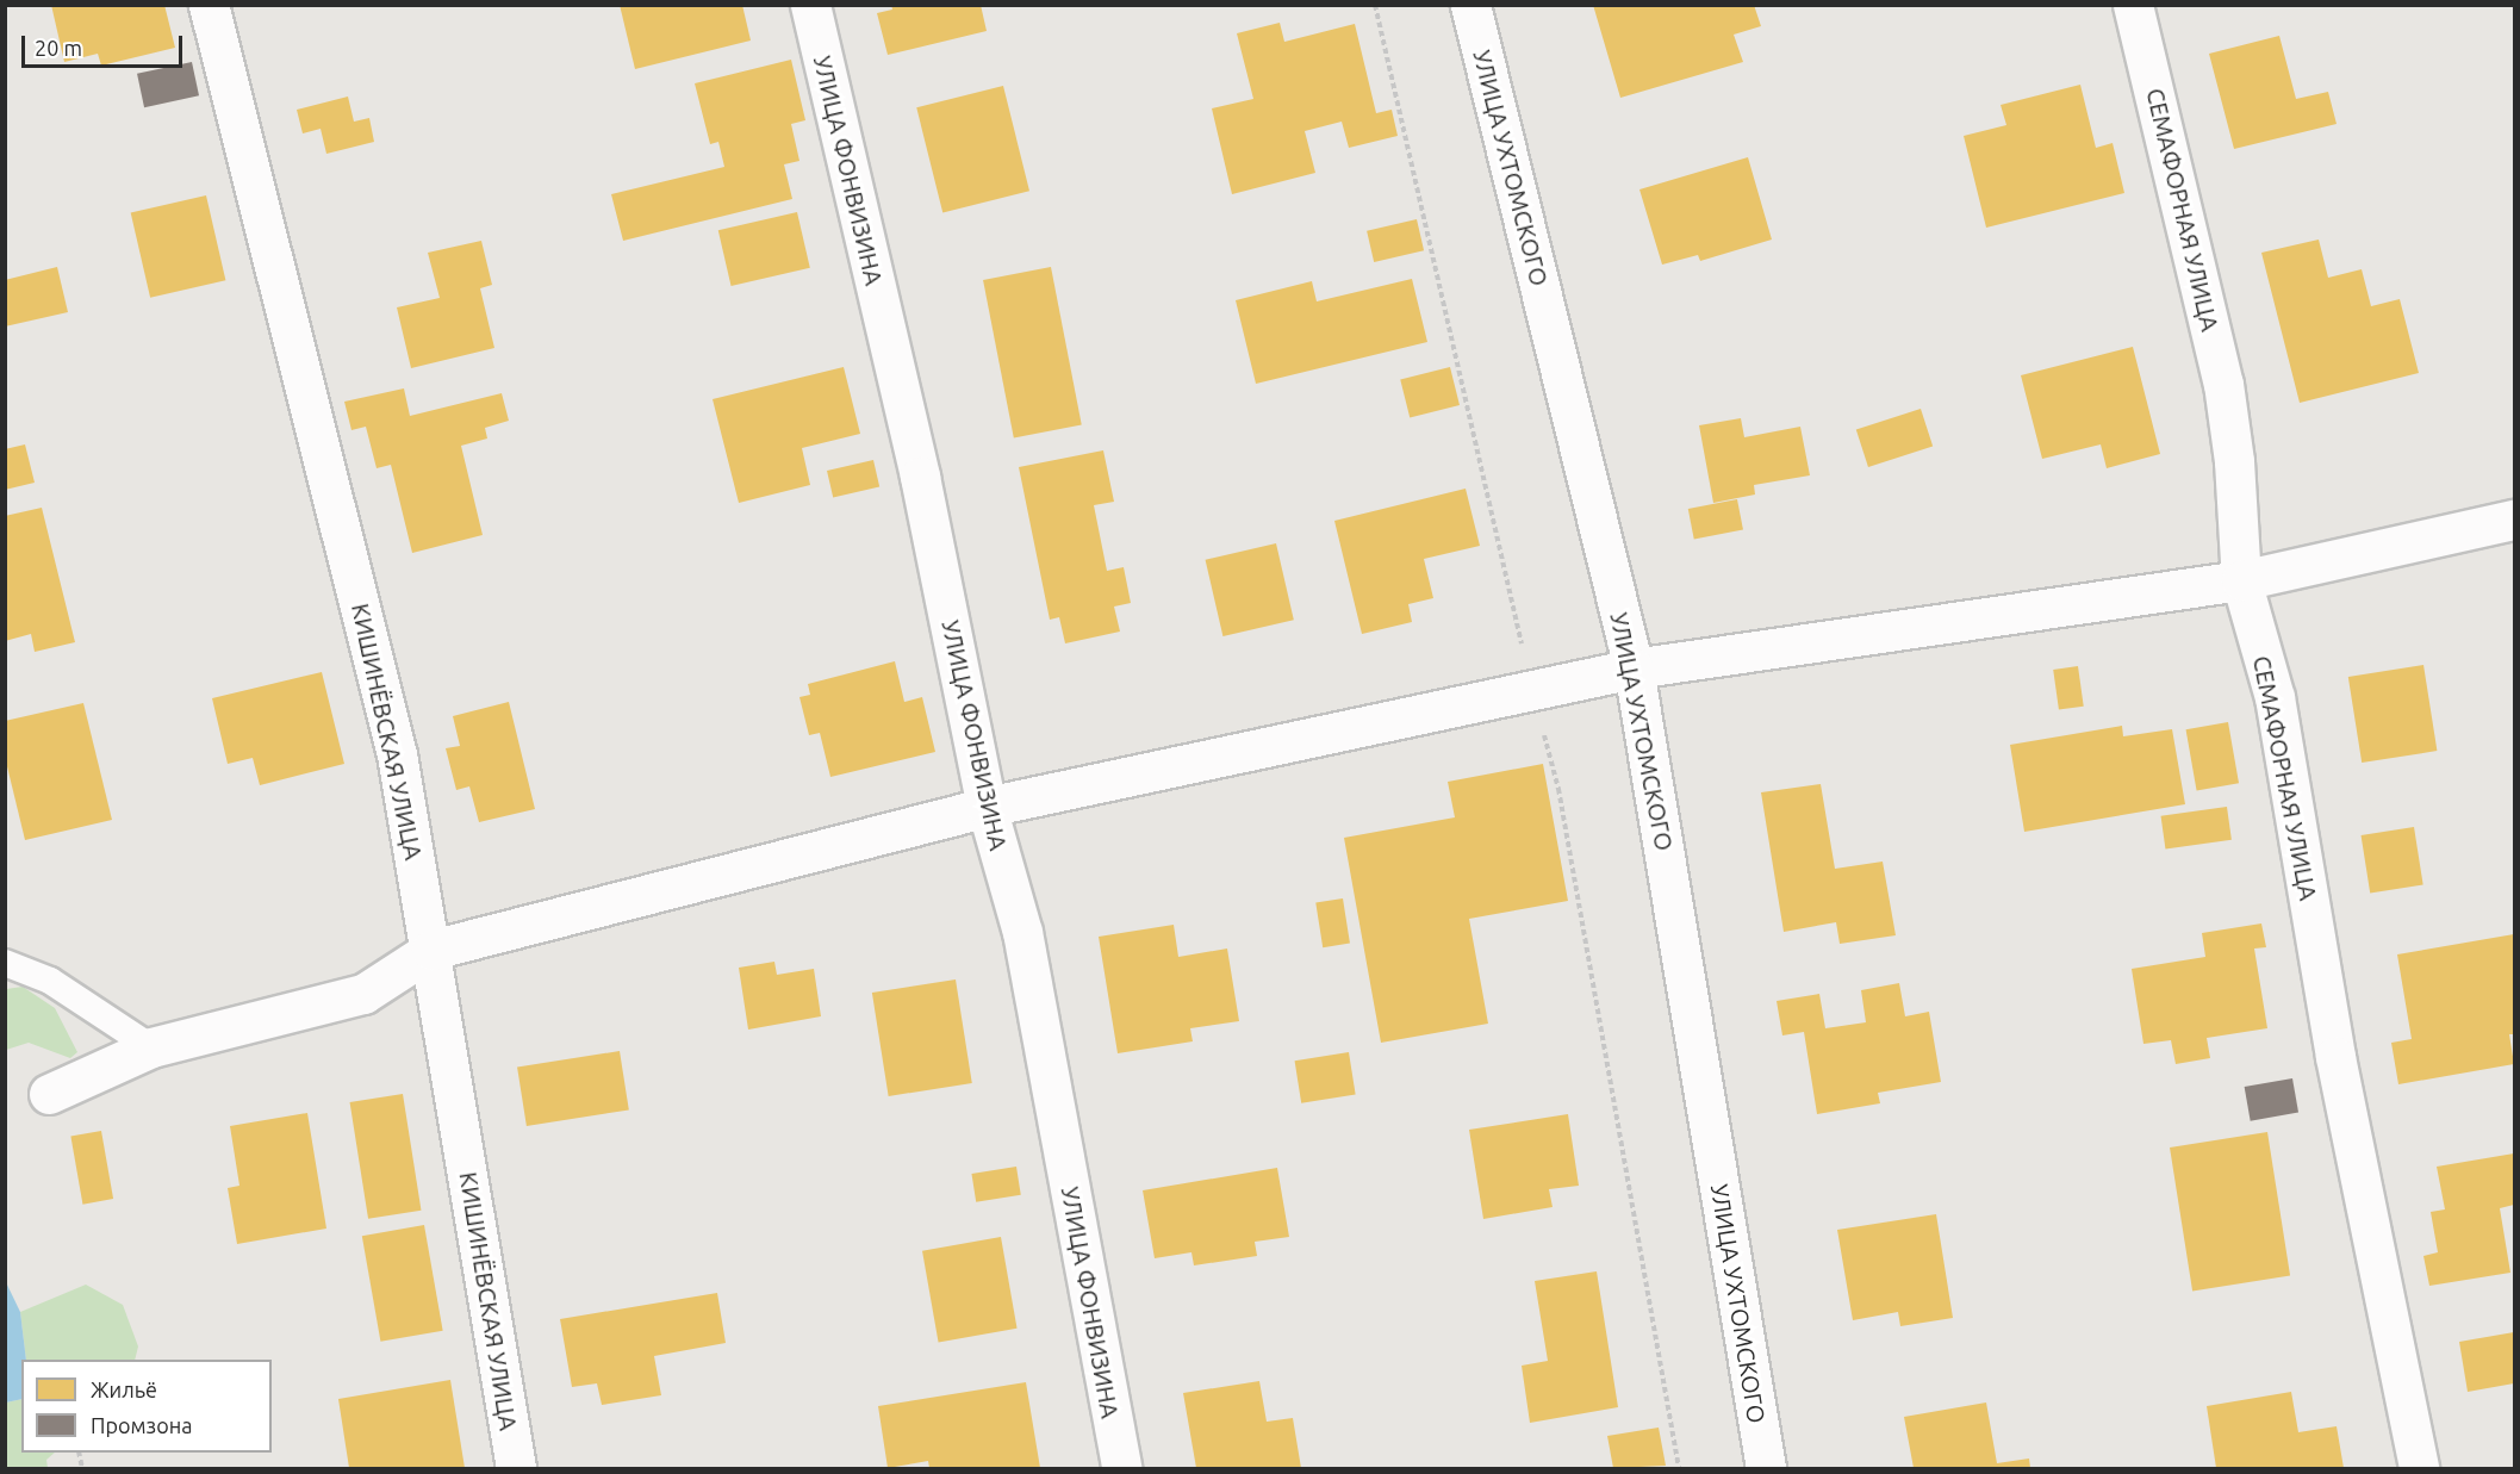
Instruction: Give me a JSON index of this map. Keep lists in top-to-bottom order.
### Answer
{
  "streets": {
    "street": [
      "УЛИЦА УХТОМСКОГО",
      "УЛИЦА ФОНВИЗИНА",
      "СЕМАФОРНАЯ УЛИЦА",
      "КИШИНЁВСКАЯ УЛИЦА"
    ]
  },
  "legend": ["Жильё", "Промзона"],
  "scale_bar": "20 m"
}
